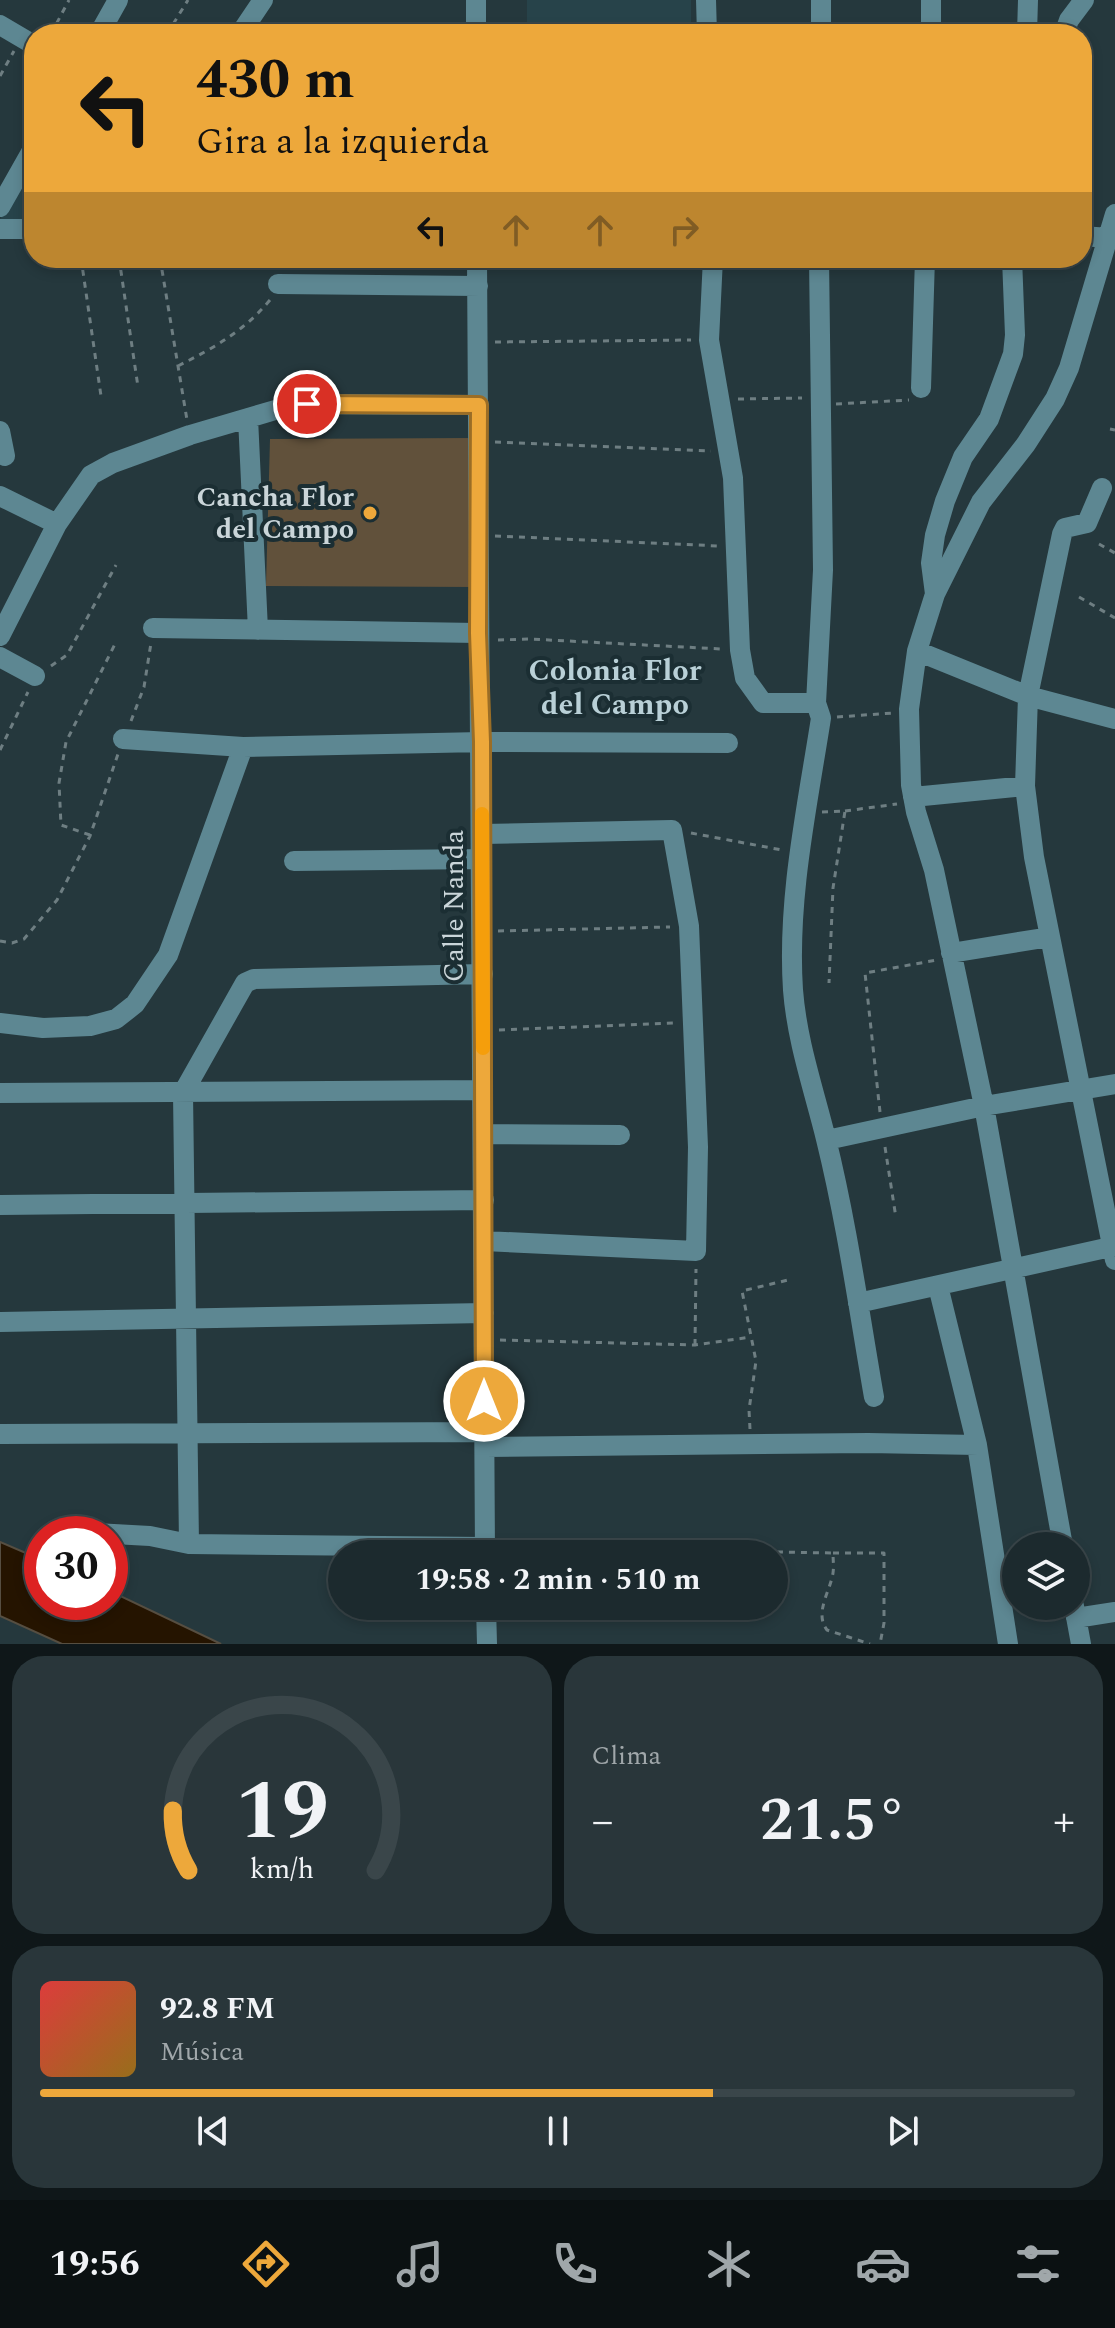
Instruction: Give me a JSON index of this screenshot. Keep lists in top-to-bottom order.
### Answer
{
  "streets": {
    "street": ["Calle Nanda"]
  },
  "districts": ["Colonia Flor del Campo"],
  "places": ["Cancha Flor del Campo"],
  "page": {
    "turn": ["430 m", "Gira a la izquierda"],
    "limit": "30",
    "trip": "19:58 · 2 min · 510 m",
    "tile": "Clima",
    "heat": ["−", "21.5°", "+"],
    "song": ["92.8 FM", "Música"],
    "tabs": "19:56",
    "gauge": ["19", "km/h"]
  }
}
